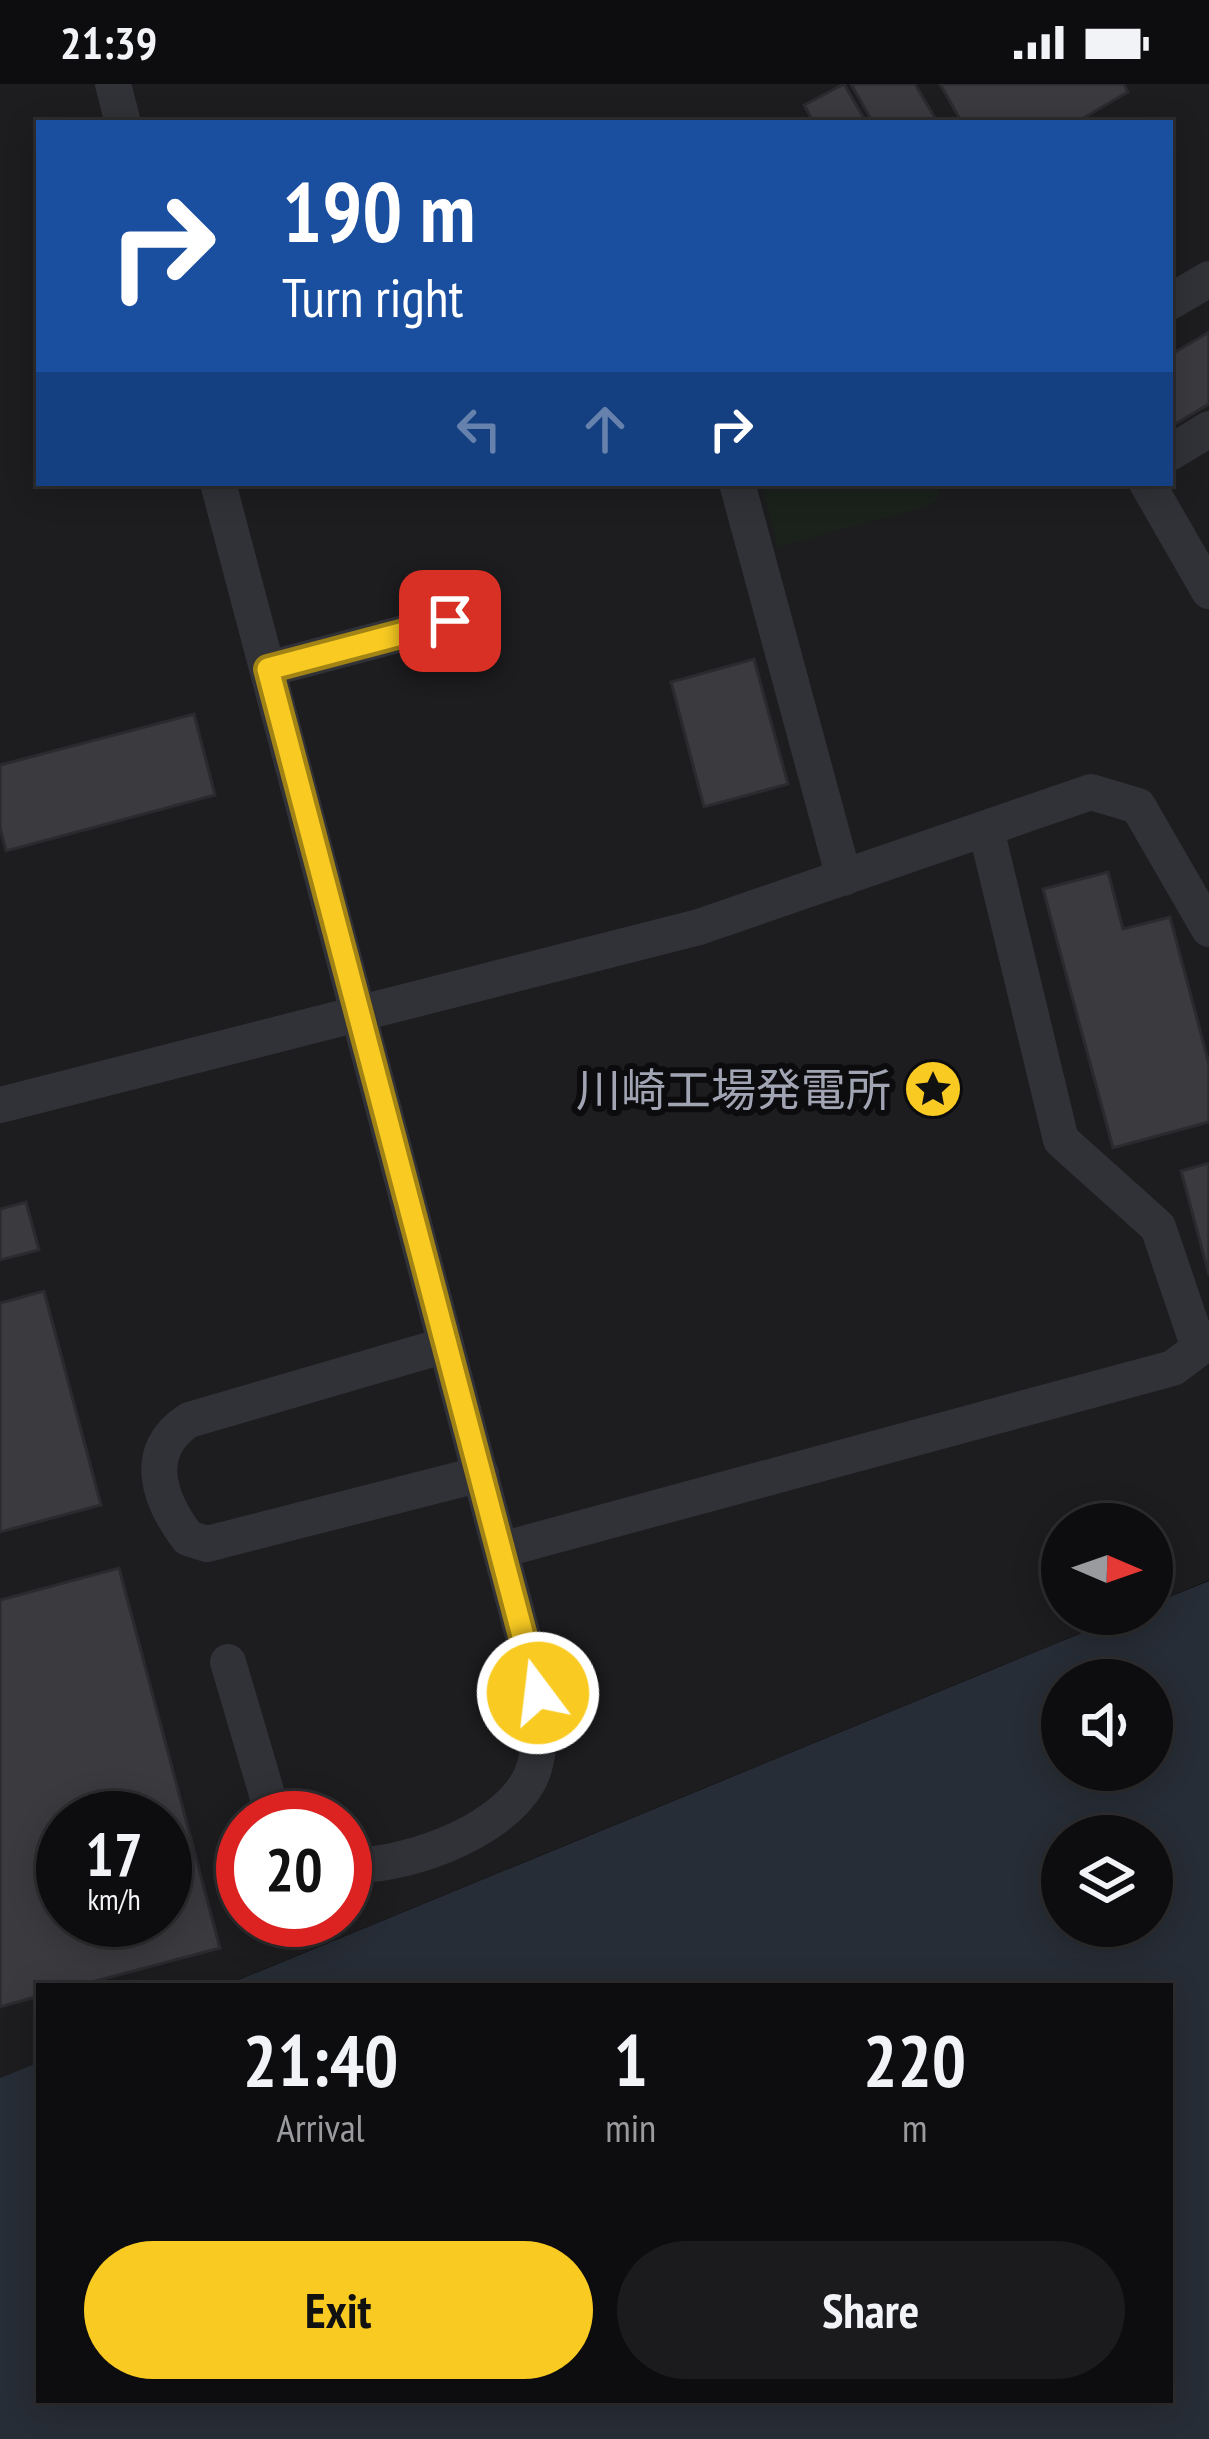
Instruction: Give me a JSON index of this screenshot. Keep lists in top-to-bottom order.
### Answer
{
  "places": {
    "place": ["川崎工場発電所"]
  },
  "north": "right",
  "page": {
    "status": "21:39",
    "turn": ["190 m", "Turn right"],
    "speed": "17 km/h",
    "limit": "20",
    "eta": [
      "21:40",
      "Arrival",
      "1",
      "min",
      "220",
      "m"
    ],
    "buttons": ["Exit", "Share"]
  }
}
